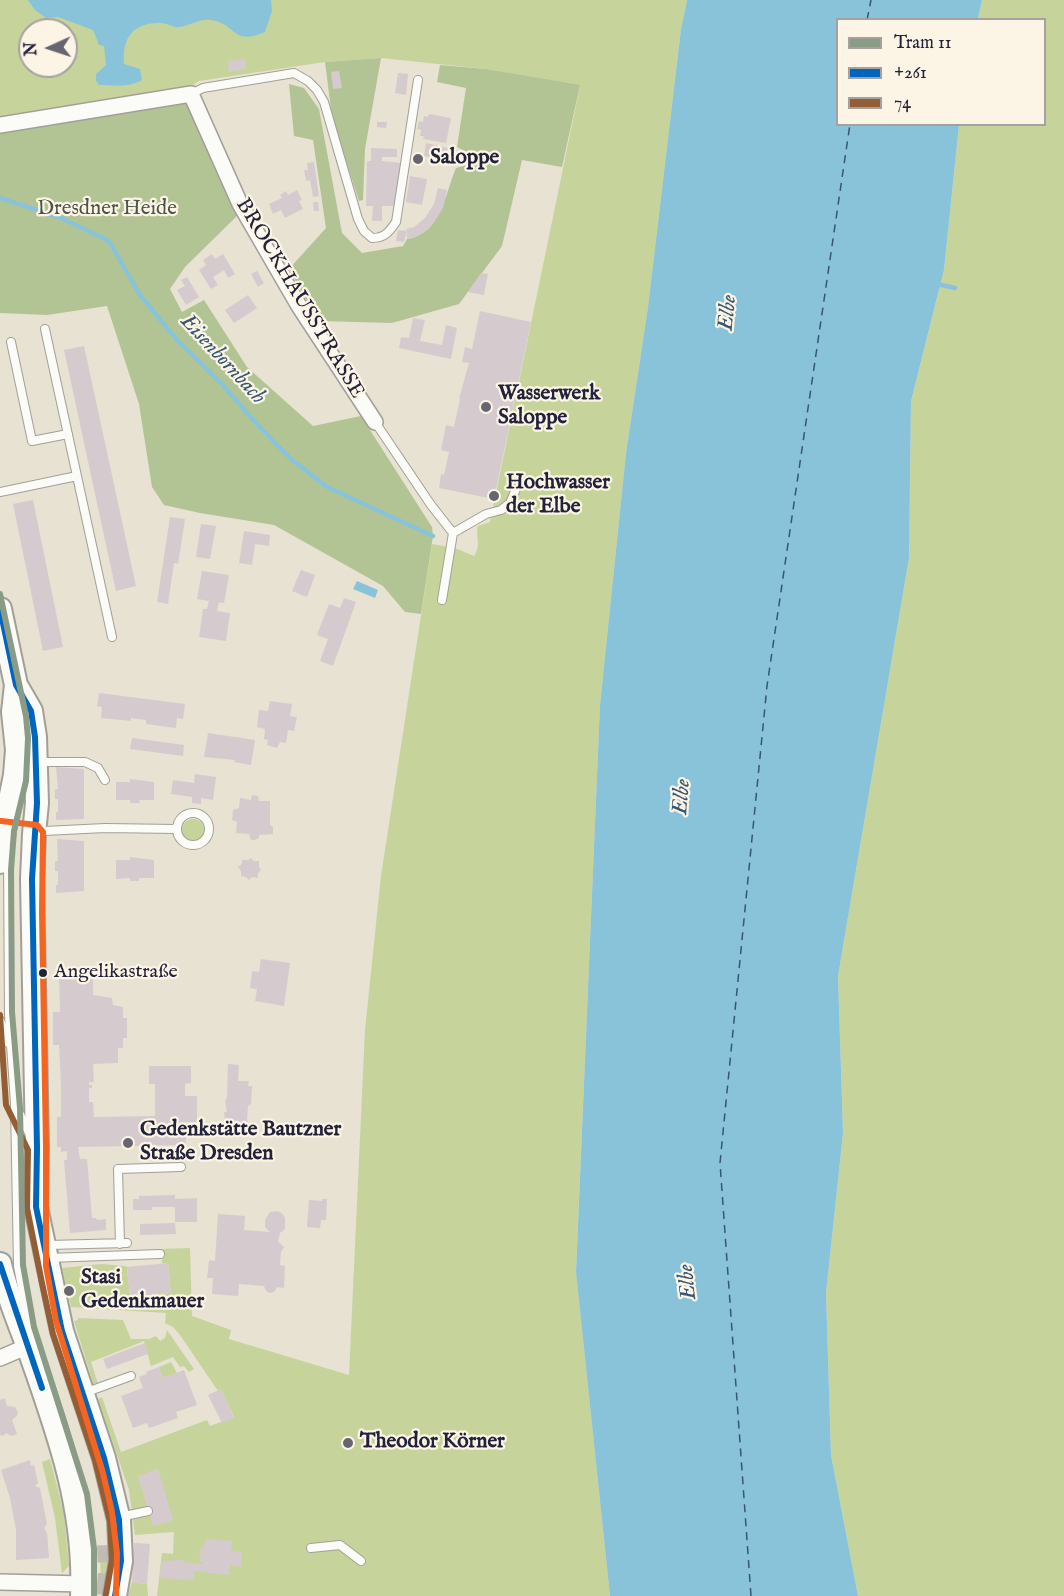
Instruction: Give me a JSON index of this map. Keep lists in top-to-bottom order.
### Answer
{
  "streets": {
    "street": ["BROCKHAUSSTRASSE"]
  },
  "water": ["Elbe", "Eisenbornbach"],
  "parks": ["Dresdner Heide"],
  "places": [
    "Saloppe",
    "Wasserwerk Saloppe",
    "Hochwasser der Elbe",
    "Angelikastraße",
    "Gedenkstätte Bautzner Straße Dresden",
    "Stasi Gedenkmauer",
    "Theodor Körner"
  ],
  "lines": ["tram line 11", "transit line +261", "transit line 74"],
  "legend": ["Tram 11", "+261", "74"],
  "north": "left"
}
